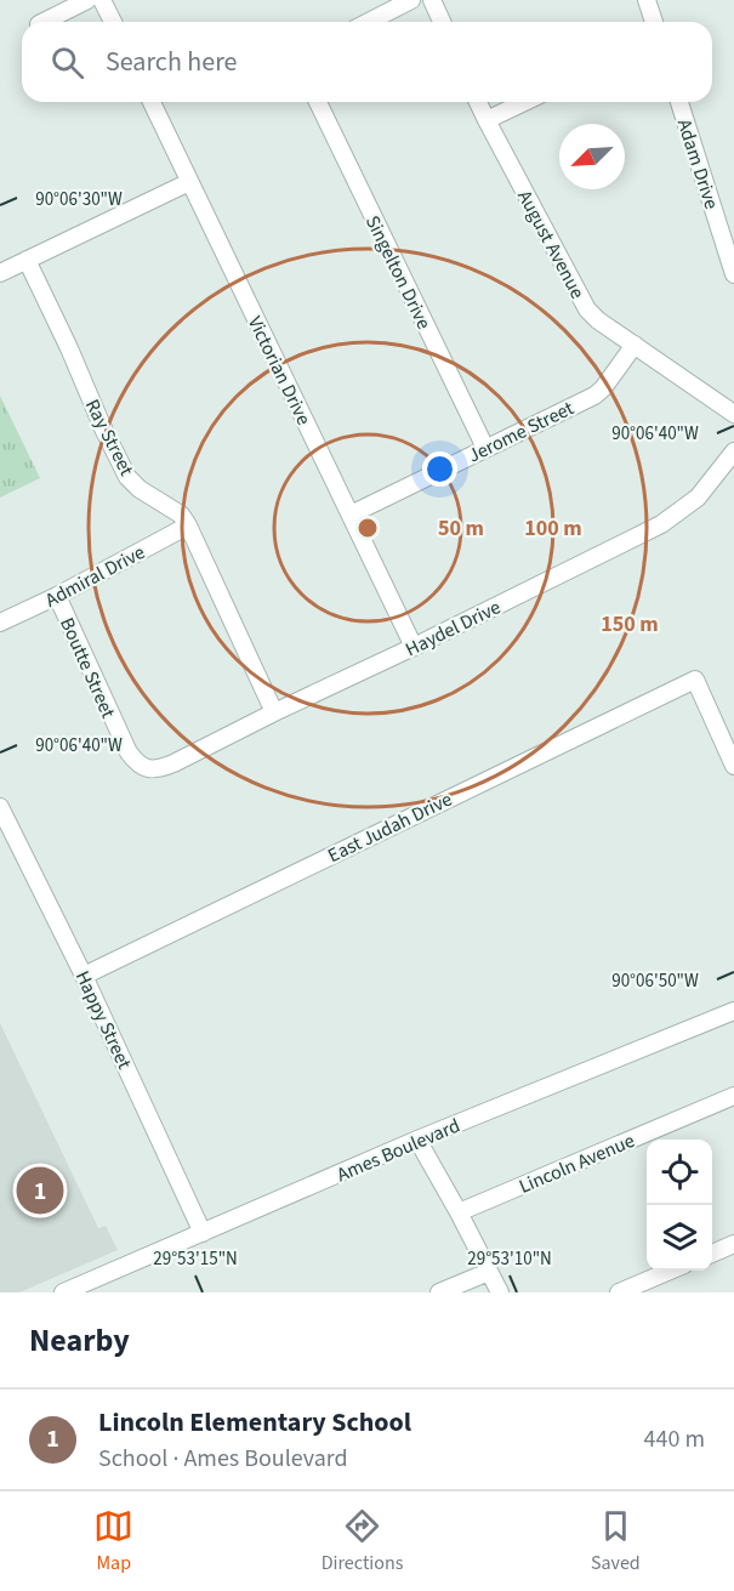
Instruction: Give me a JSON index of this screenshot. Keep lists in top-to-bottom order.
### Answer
{
  "streets": {
    "street": [
      "Adam Drive",
      "August Avenue",
      "Singelton Drive",
      "Victorian Drive",
      "Jerome Street",
      "Ray Street",
      "Admiral Drive",
      "Haydel Drive",
      "Boutte Street",
      "East Judah Drive",
      "Happy Street",
      "Ames Boulevard",
      "Lincoln Avenue"
    ]
  },
  "crossings": [
    ["August Avenue", "Jerome Street"],
    ["Singelton Drive", "Jerome Street"],
    ["Victorian Drive", "Jerome Street"],
    ["Victorian Drive", "Haydel Drive"],
    ["Ray Street", "Admiral Drive"],
    ["Ray Street", "Haydel Drive"],
    ["Admiral Drive", "Boutte Street"],
    ["Haydel Drive", "Boutte Street"],
    ["East Judah Drive", "Happy Street"],
    ["Happy Street", "Ames Boulevard"]
  ],
  "north": "bottom left",
  "page": {
    "search": "Search here",
    "pins": "1",
    "heading": "Nearby",
    "list": [
      {
        "mark": "1",
        "name": "Lincoln Elementary School",
        "note": "School · Ames Boulevard",
        "value": "440 m"
      }
    ],
    "nav": ["Map", "Directions", "Saved"]
  },
  "coordinates": [
    "90°06'30\"W",
    "90°06'40\"W",
    "90°06'50\"W",
    "29°53'15\"N",
    "29°53'10\"N"
  ],
  "rings": ["50 m", "100 m", "150 m"]
}
